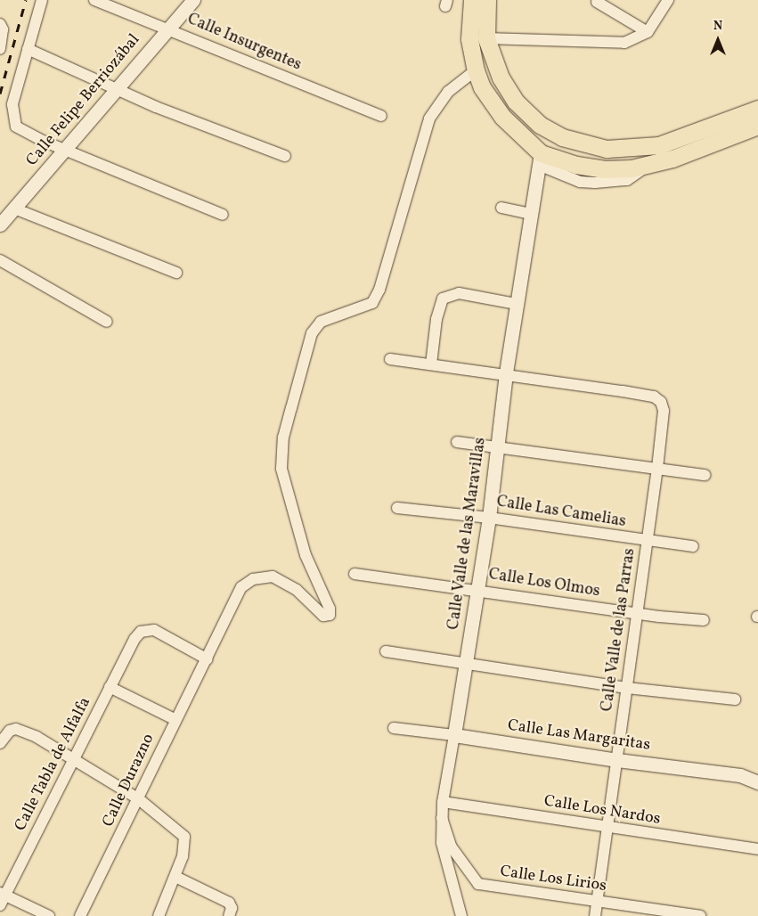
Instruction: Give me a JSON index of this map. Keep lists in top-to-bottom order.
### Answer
{
  "streets": {
    "street": [
      "Calle Insurgentes",
      "Calle Felipe Berriozábal",
      "Calle Las Camelias",
      "Calle Valle de las Maravillas",
      "Calle Los Olmos",
      "Calle Valle de las Parras",
      "Calle Las Margaritas",
      "Calle Tabla de Alfalfa",
      "Calle Durazno",
      "Calle Los Nardos",
      "Calle Los Lirios"
    ]
  },
  "crossings": [
    ["Calle Insurgentes", "Calle Felipe Berriozábal"],
    ["Calle Las Camelias", "Calle Valle de las Maravillas"],
    ["Calle Las Camelias", "Calle Valle de las Parras"],
    ["Calle Valle de las Maravillas", "Calle Los Olmos"],
    ["Calle Valle de las Maravillas", "Calle Valle de las Parras"],
    ["Calle Valle de las Maravillas", "Calle Las Margaritas"],
    ["Calle Valle de las Maravillas", "Calle Los Nardos"],
    ["Calle Valle de las Maravillas", "Calle Los Lirios"],
    ["Calle Los Olmos", "Calle Valle de las Parras"],
    ["Calle Valle de las Parras", "Calle Las Margaritas"],
    ["Calle Valle de las Parras", "Calle Los Nardos"],
    ["Calle Valle de las Parras", "Calle Los Lirios"],
    ["Calle Tabla de Alfalfa", "Calle Durazno"]
  ],
  "north": "top"
}
